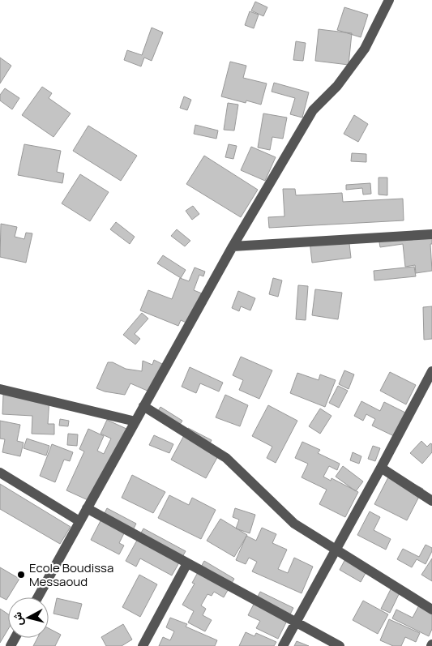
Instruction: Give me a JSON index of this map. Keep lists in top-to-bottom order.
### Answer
{
  "places": ["Ecole Boudissa Messaoud"],
  "north": "left"
}
